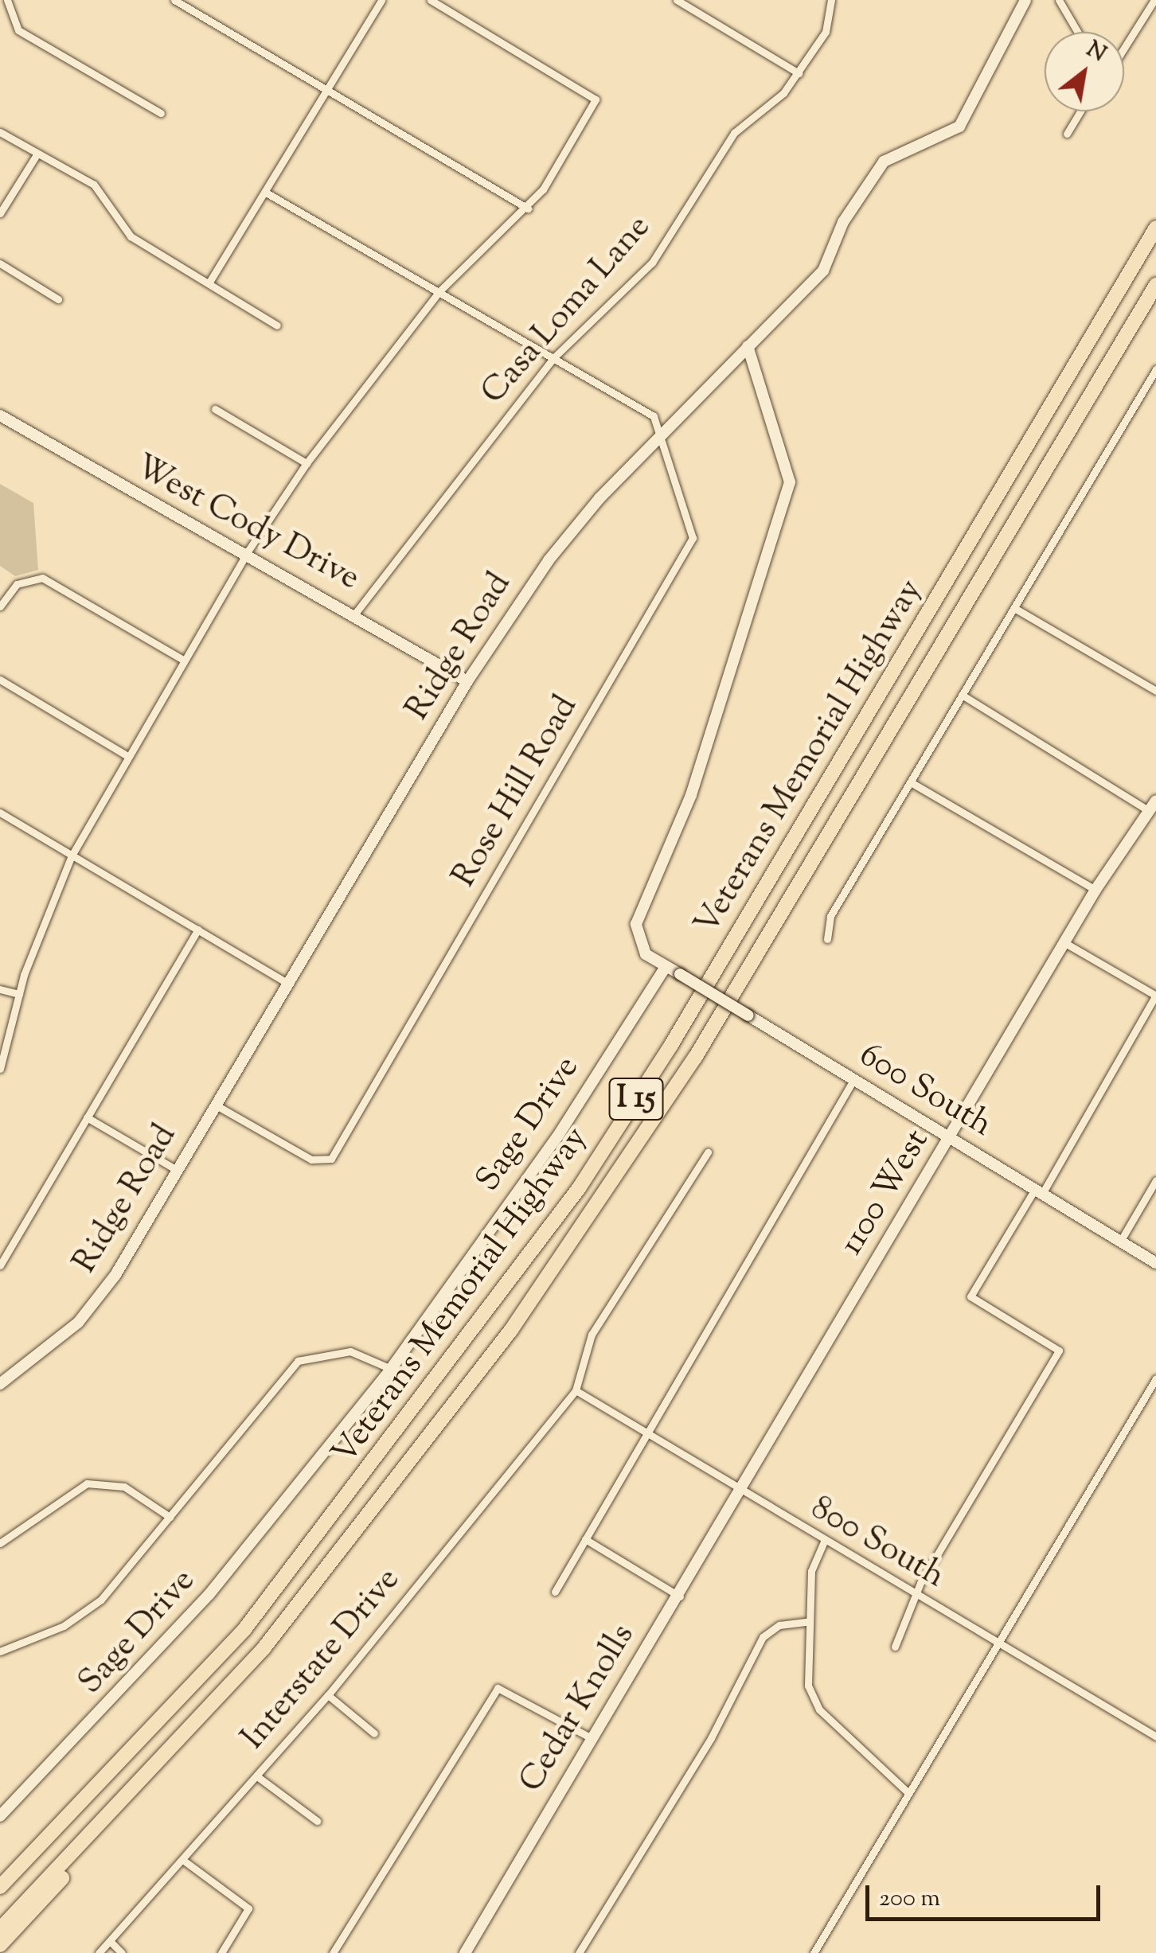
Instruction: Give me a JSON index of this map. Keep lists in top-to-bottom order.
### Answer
{
  "streets": {
    "highway": ["Veterans Memorial Highway", "I 15"],
    "street": [
      "Casa Loma Lane",
      "West Cody Drive",
      "Ridge Road",
      "Rose Hill Road",
      "600 South",
      "Sage Drive",
      "1100 West",
      "800 South",
      "Interstate Drive",
      "Cedar Knolls"
    ]
  },
  "crossings": [
    ["Casa Loma Lane", "West Cody Drive"],
    ["West Cody Drive", "Ridge Road"],
    ["Ridge Road", "Rose Hill Road"],
    ["600 South", "Sage Drive"],
    ["600 South", "1100 West"],
    ["1100 West", "800 South"],
    ["1100 West", "Cedar Knolls"],
    ["800 South", "Interstate Drive"],
    ["800 South", "Cedar Knolls"]
  ],
  "scale_bar": "200 m",
  "north": "top right"
}
